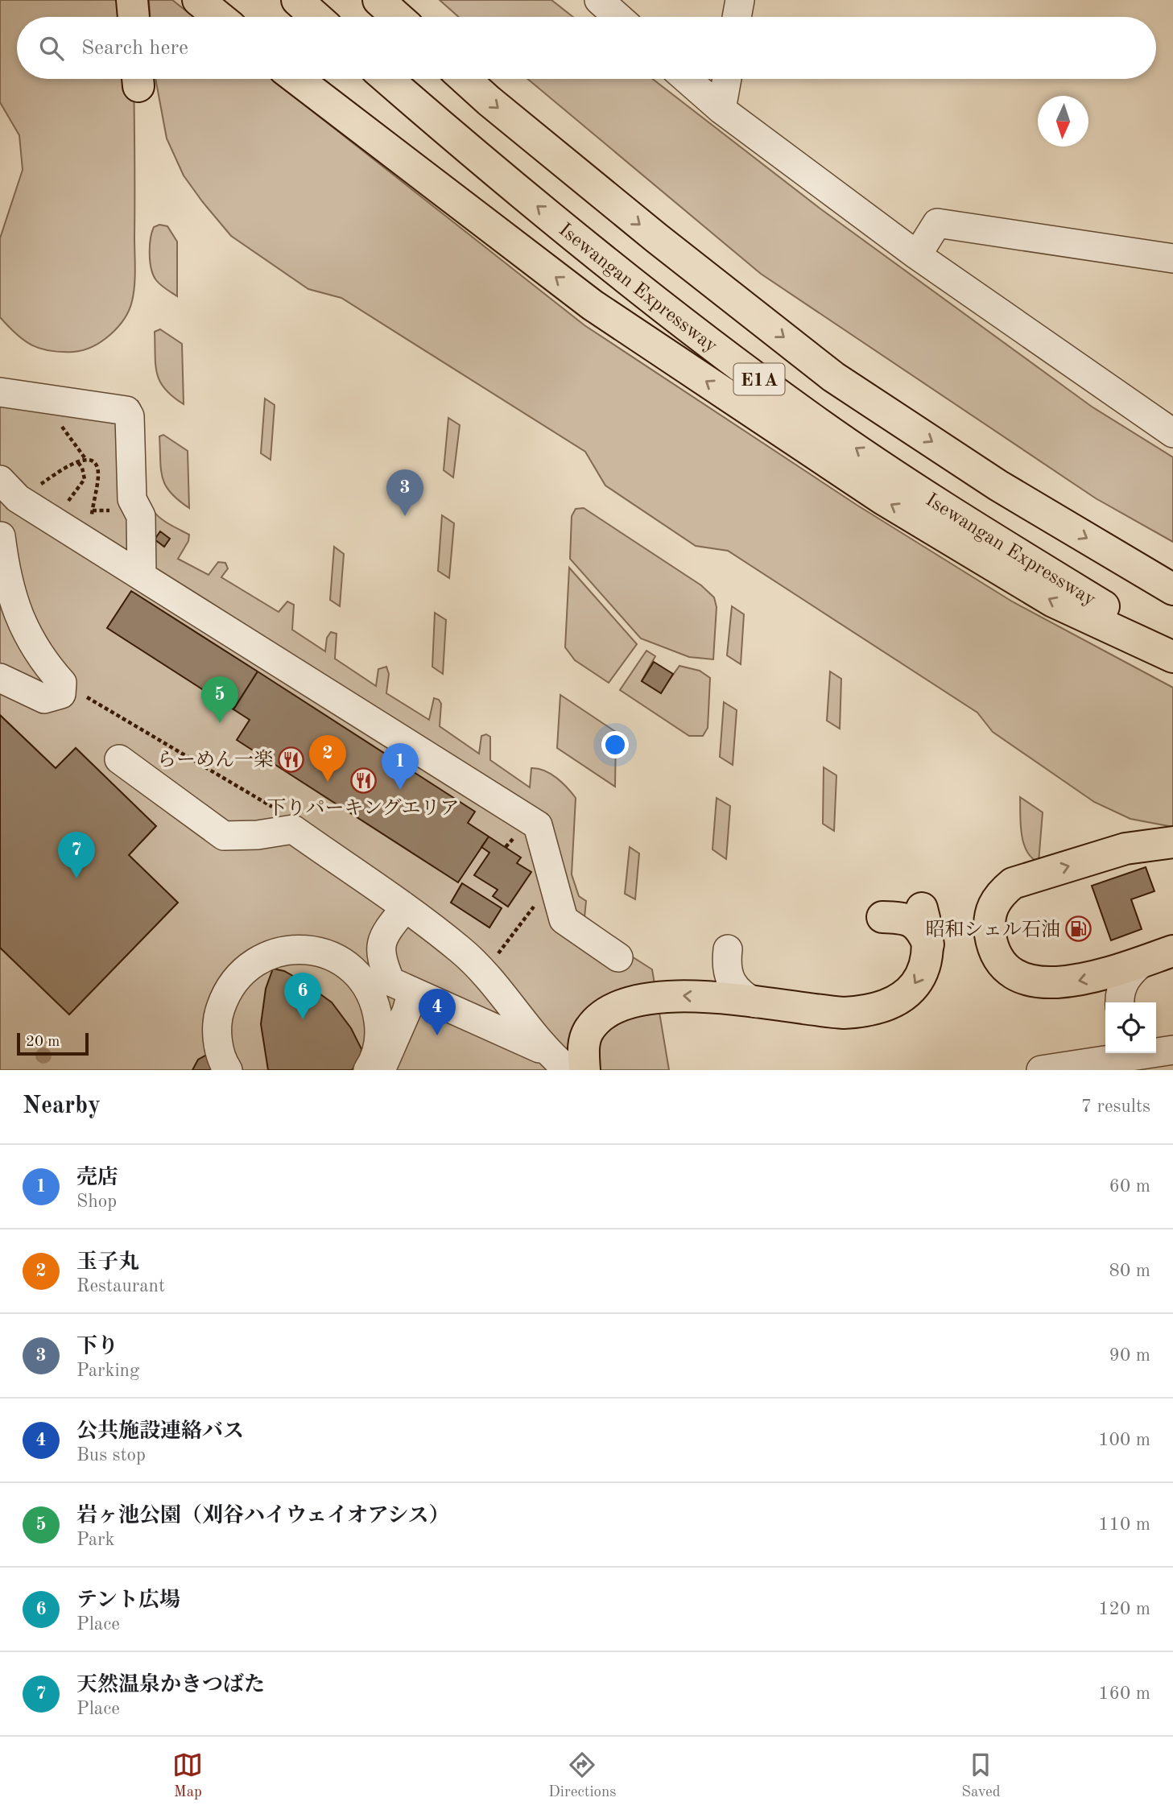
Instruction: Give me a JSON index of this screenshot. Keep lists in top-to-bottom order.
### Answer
{
  "streets": {
    "highway": ["Isewangan Expressway", "E1A"]
  },
  "places": {
    "restaurant": ["らーめん一楽", "下りパーキングエリア"],
    "fuel station": ["昭和シェル石油"]
  },
  "scale_bar": "20 m",
  "north": "bottom",
  "page": {
    "search": "Search here",
    "pins": [
      "3",
      "5",
      "2",
      "1",
      "7",
      "6",
      "4"
    ],
    "scale": "20 m",
    "heading": ["Nearby", "7 results"],
    "list": [
      {
        "mark": "1",
        "name": "売店",
        "note": "Shop",
        "value": "60 m"
      },
      {
        "mark": "2",
        "name": "玉子丸",
        "note": "Restaurant",
        "value": "80 m"
      },
      {
        "mark": "3",
        "name": "下り",
        "note": "Parking",
        "value": "90 m"
      },
      {
        "mark": "4",
        "name": "公共施設連絡バス",
        "note": "Bus stop",
        "value": "100 m"
      },
      {
        "mark": "5",
        "name": "岩ヶ池公園（刈谷ハイウェイオアシス）",
        "note": "Park",
        "value": "110 m"
      },
      {
        "mark": "6",
        "name": "テント広場",
        "note": "Place",
        "value": "120 m"
      },
      {
        "mark": "7",
        "name": "天然温泉かきつばた",
        "note": "Place",
        "value": "160 m"
      }
    ],
    "nav": ["Map", "Directions", "Saved"]
  }
}
